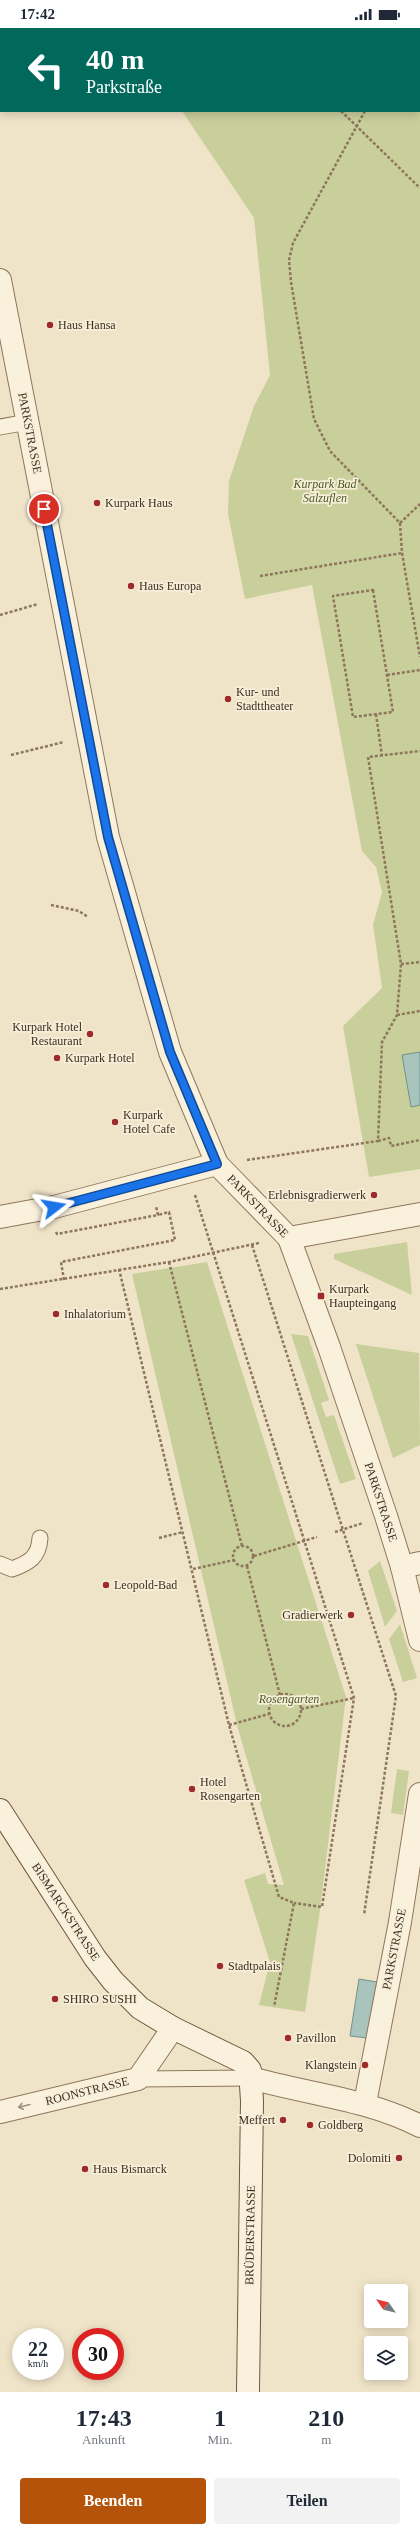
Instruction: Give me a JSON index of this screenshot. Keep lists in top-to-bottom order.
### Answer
{
  "streets": {
    "street": [
      "PARKSTRASSE",
      "BISMARCKSTRASSE",
      "ROONSTRASSE",
      "BRÜDERSTRASSE"
    ]
  },
  "crossings": [
    ["BISMARCKSTRASSE", "ROONSTRASSE"],
    ["BISMARCKSTRASSE", "BRÜDERSTRASSE"]
  ],
  "one_way": ["ROONSTRASSE"],
  "parks": ["Kurpark Bad Salzuflen", "Rosengarten"],
  "places": {
    "other": [
      "Haus Hansa",
      "Kurpark Haus",
      "Haus Europa",
      "Kur- und Stadttheater",
      "Kurpark Hotel Restaurant",
      "Kurpark Hotel",
      "Kurpark Hotel Cafe",
      "Erlebnisgradierwerk",
      "Inhalatorium",
      "Leopold-Bad",
      "Gradierwerk",
      "Hotel Rosengarten",
      "Stadtpalais",
      "SHIRO SUSHI",
      "Pavillon",
      "Klangstein",
      "Meffert",
      "Goldberg",
      "Dolomiti",
      "Haus Bismarck"
    ],
    "transit": ["Kurpark Haupteingang"]
  },
  "north": "top left",
  "page": {
    "status": "17:42",
    "turn": ["40 m", "Parkstraße"],
    "speed": "22 km/h",
    "limit": "30",
    "eta": [
      "17:43",
      "Ankunft",
      "1",
      "Min.",
      "210",
      "m"
    ],
    "buttons": ["Beenden", "Teilen"]
  }
}
